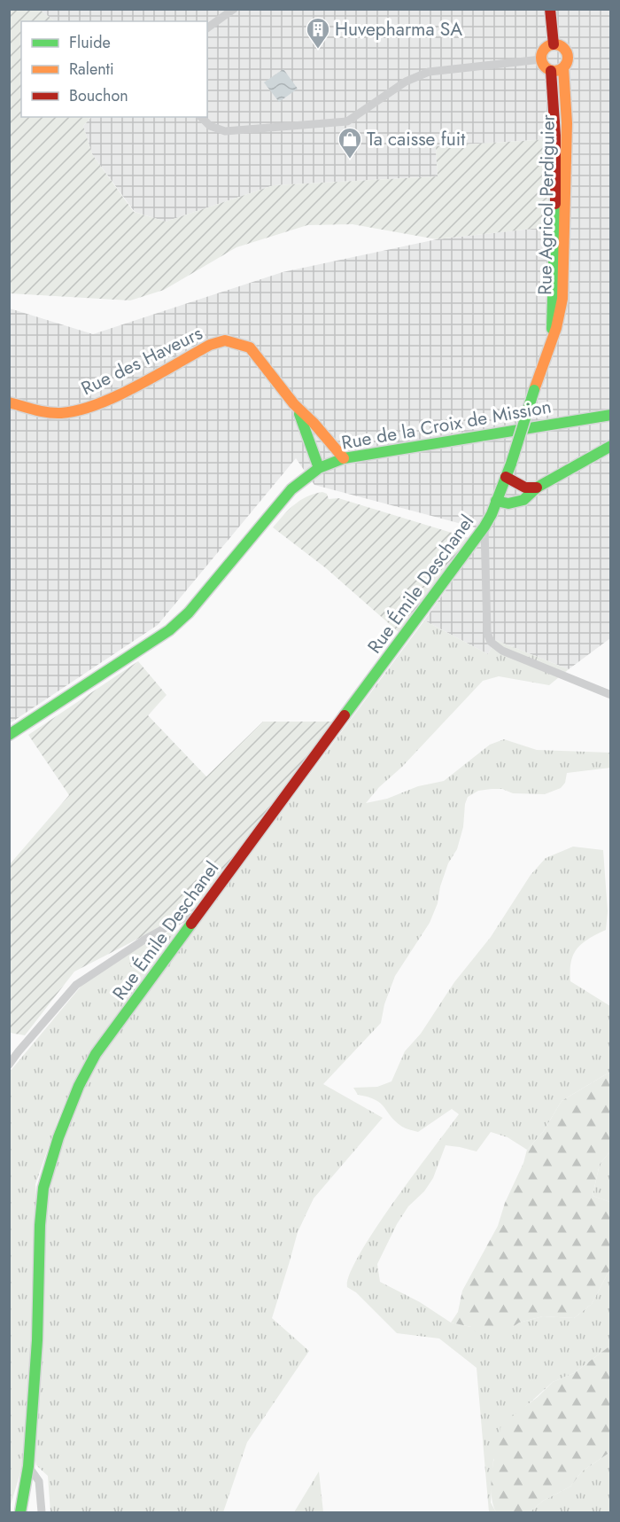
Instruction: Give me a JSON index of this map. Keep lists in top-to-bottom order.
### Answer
{
  "streets": {
    "main road": [
      "Rue Agricol Perdiguier",
      "Rue des Haveurs",
      "Rue de la Croix de Mission",
      "Rue Émile Deschanel"
    ]
  },
  "crossings": [
    ["Rue Agricol Perdiguier", "Rue Émile Deschanel"],
    ["Rue des Haveurs", "Rue de la Croix de Mission"]
  ],
  "places": {
    "building": ["Huvepharma SA"],
    "shop": ["Ta caisse fuit"]
  },
  "legend": ["Fluide", "Ralenti", "Bouchon"]
}
